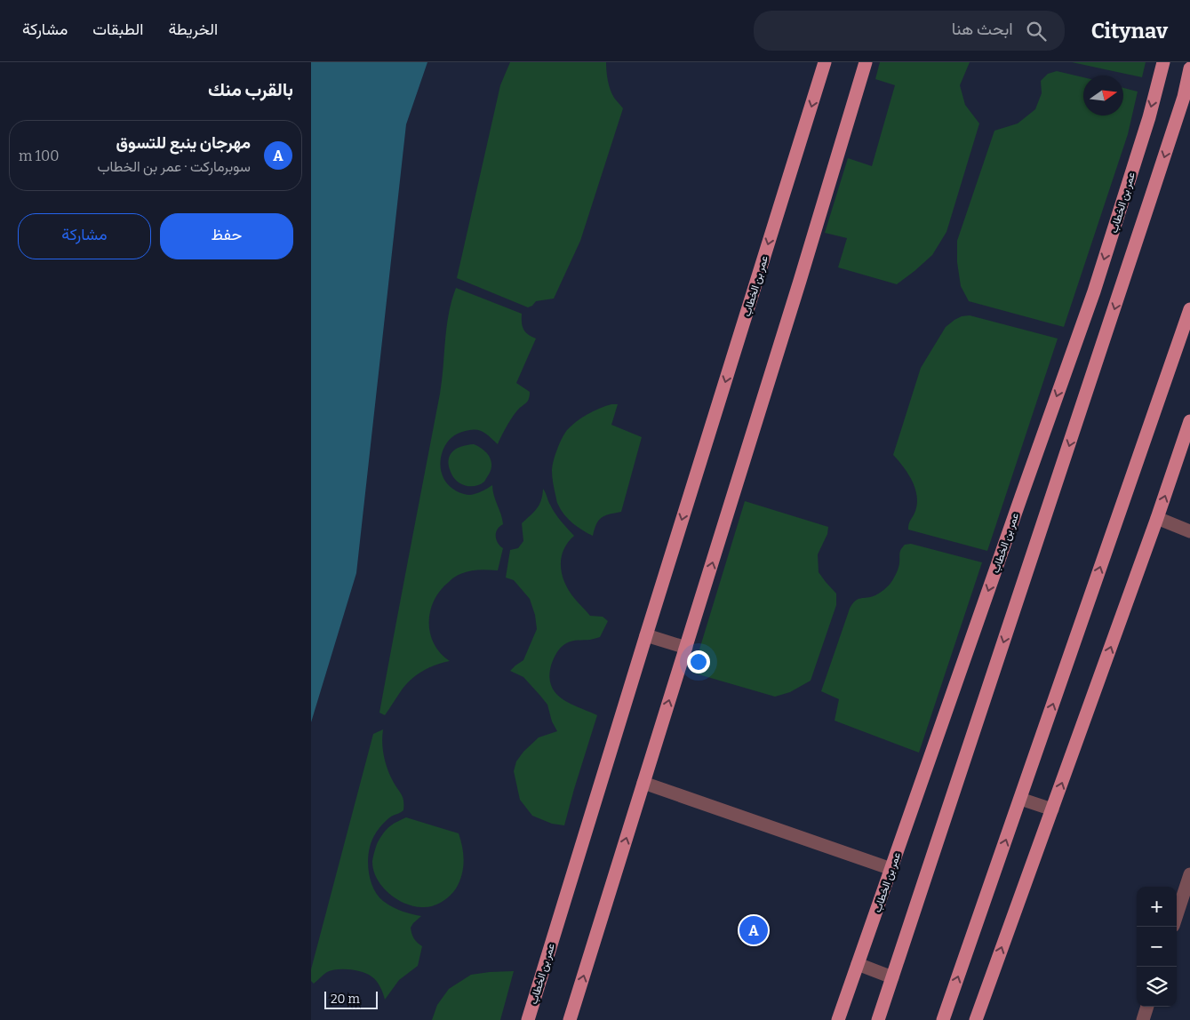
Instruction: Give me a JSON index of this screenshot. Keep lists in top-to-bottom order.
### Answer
{
  "streets": {
    "main road": ["عمر بن الخطاب"]
  },
  "scale_bar": "20 m",
  "north": "right",
  "page": {
    "header": "Citynav",
    "search": "ابحث هنا",
    "nav": ["الخريطة", "الطبقات", "مشاركة"],
    "heading": "بالقرب منك",
    "list": [
      {
        "mark": "A",
        "name": "مهرجان ينبع للتسوق",
        "note": "سوبرماركت · عمر بن الخطاب",
        "value": "100 m"
      }
    ],
    "buttons": ["حفظ", "مشاركة"],
    "map_buttons": ["+", "−"],
    "pins": "A",
    "scale": "20 m"
  }
}
